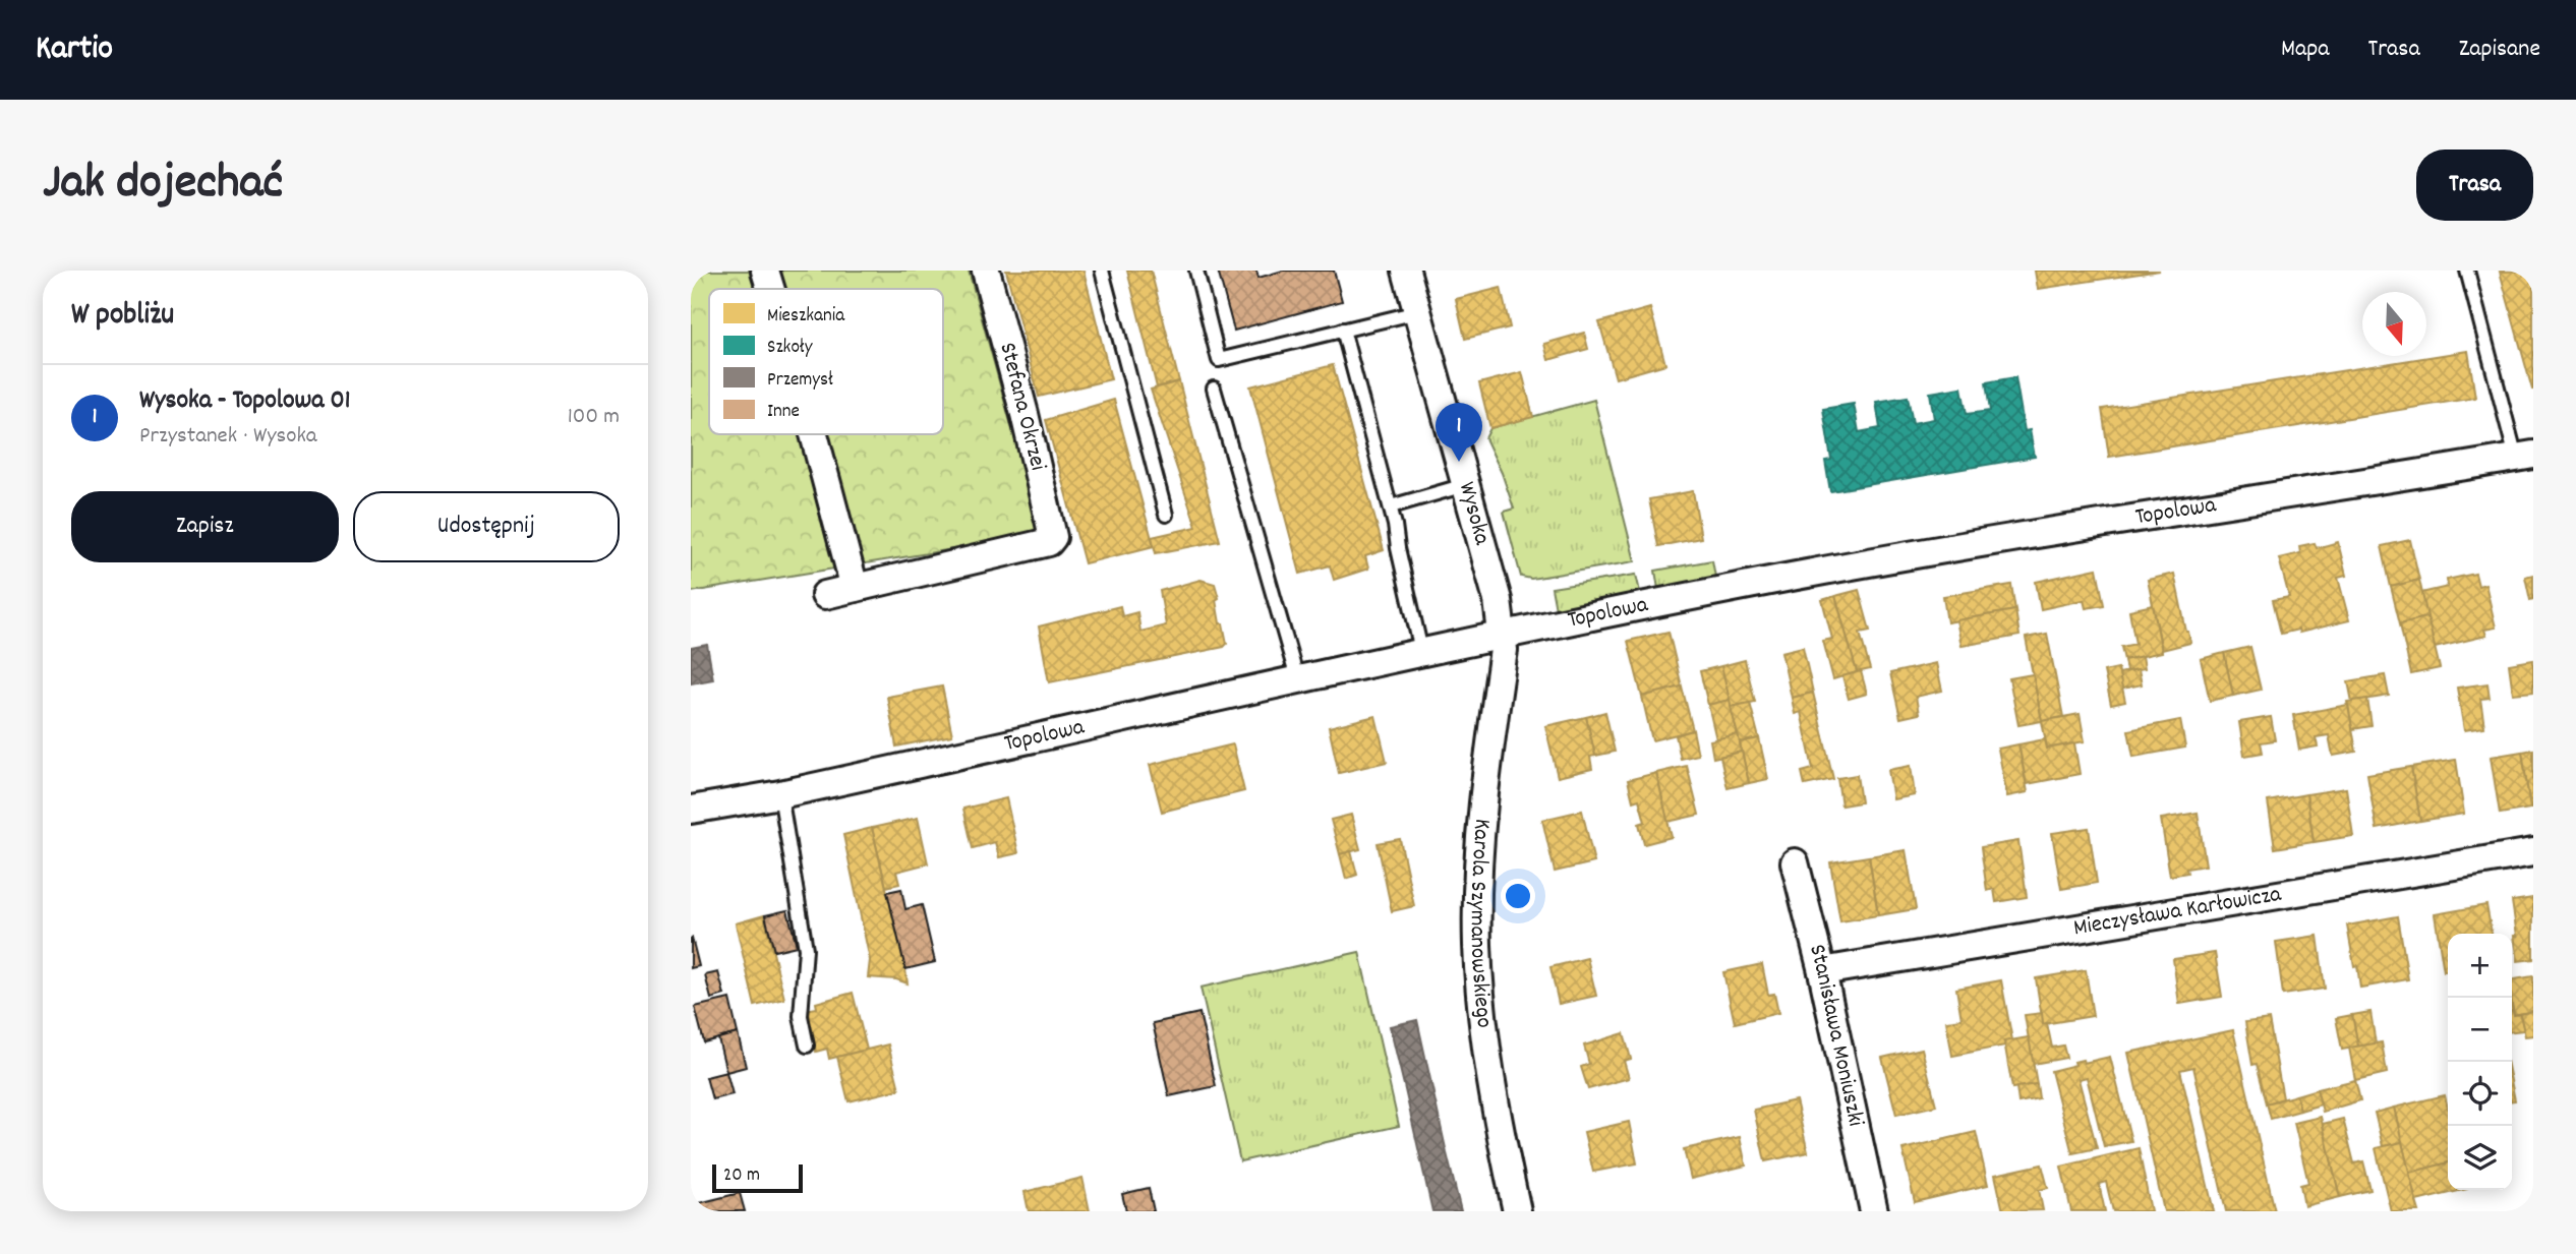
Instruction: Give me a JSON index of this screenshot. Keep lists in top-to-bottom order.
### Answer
{
  "streets": {
    "street": [
      "Stefana Okrzei",
      "Topolowa",
      "Wysoka",
      "Mieczysława Karłowicza",
      "Karola Szymanowskiego",
      "Stanisława Moniuszki"
    ]
  },
  "crossings": [
    ["Topolowa", "Wysoka"],
    ["Topolowa", "Karola Szymanowskiego"],
    ["Wysoka", "Karola Szymanowskiego"],
    ["Mieczysława Karłowicza", "Stanisława Moniuszki"]
  ],
  "legend": [
    "Mieszkania",
    "Szkoły",
    "Przemysł",
    "Inne"
  ],
  "scale_bar": "20 m",
  "north": "bottom",
  "page": {
    "header": "Kartio",
    "nav": ["Mapa", "Trasa", "Zapisane"],
    "title": "Jak dojechać",
    "buttons": [
      "Trasa",
      ["Zapisz", "Udostępnij"]
    ],
    "heading": "W pobliżu",
    "list": [
      {
        "mark": "1",
        "name": "Wysoka - Topolowa 01",
        "note": "Przystanek · Wysoka",
        "value": "100 m"
      }
    ],
    "pins": "1",
    "map_buttons": ["+", "−"],
    "scale": "20 m"
  }
}
